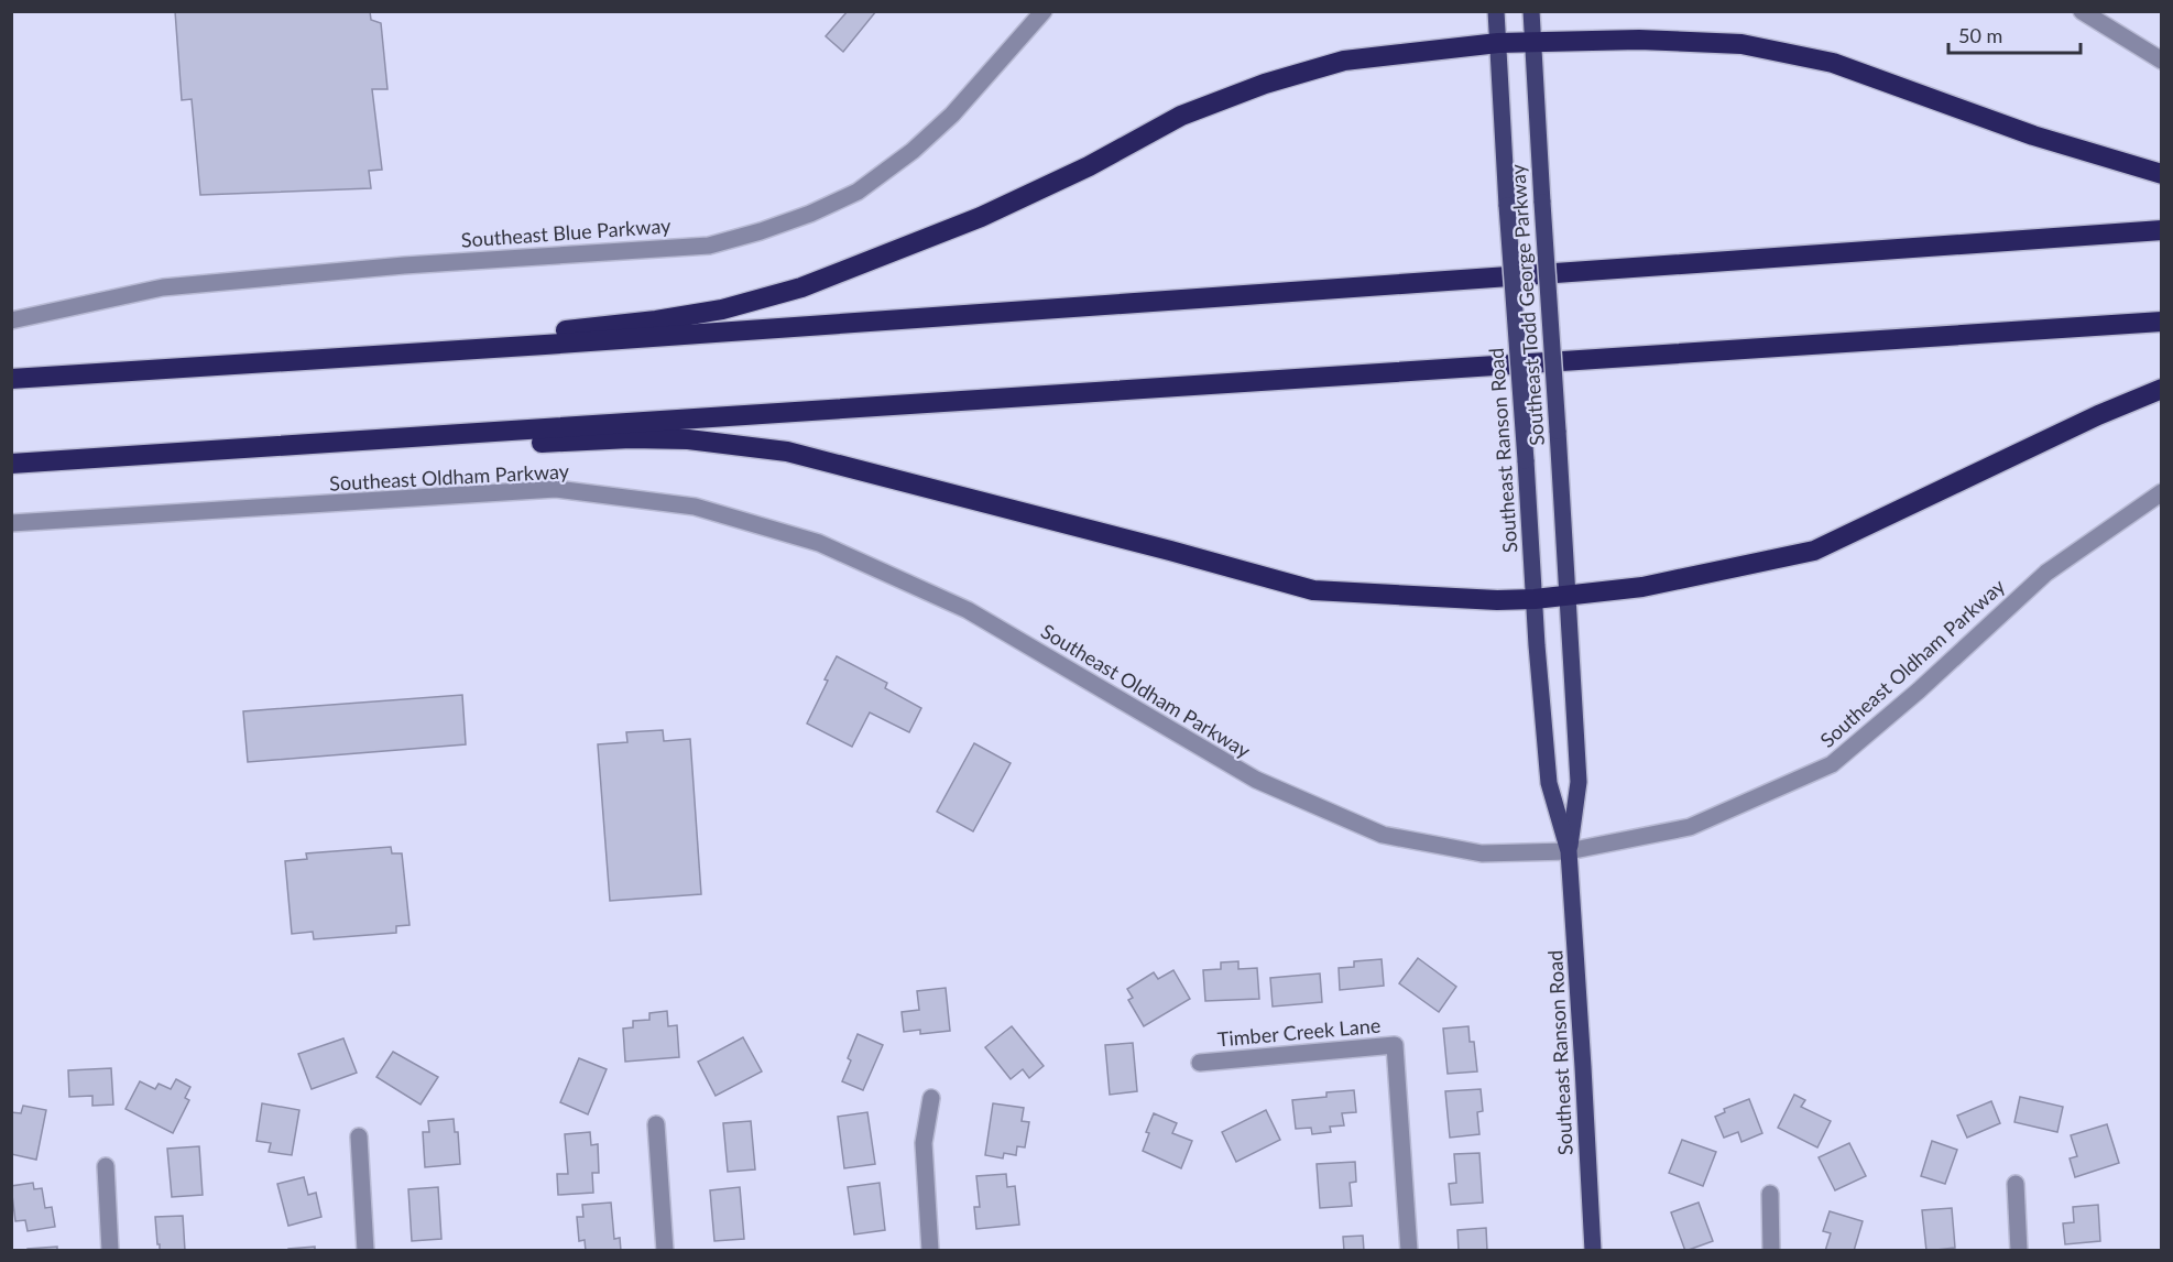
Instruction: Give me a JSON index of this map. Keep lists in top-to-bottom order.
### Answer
{
  "streets": {
    "main road": ["Southeast Todd George Parkway", "Southeast Ranson Road"],
    "street": ["Southeast Blue Parkway", "Southeast Oldham Parkway", "Timber Creek Lane"]
  },
  "crossings": [
    ["Southeast Todd George Parkway", "Southeast Ranson Road"],
    ["Southeast Ranson Road", "Southeast Oldham Parkway"]
  ],
  "scale_bar": "50 m"
}
